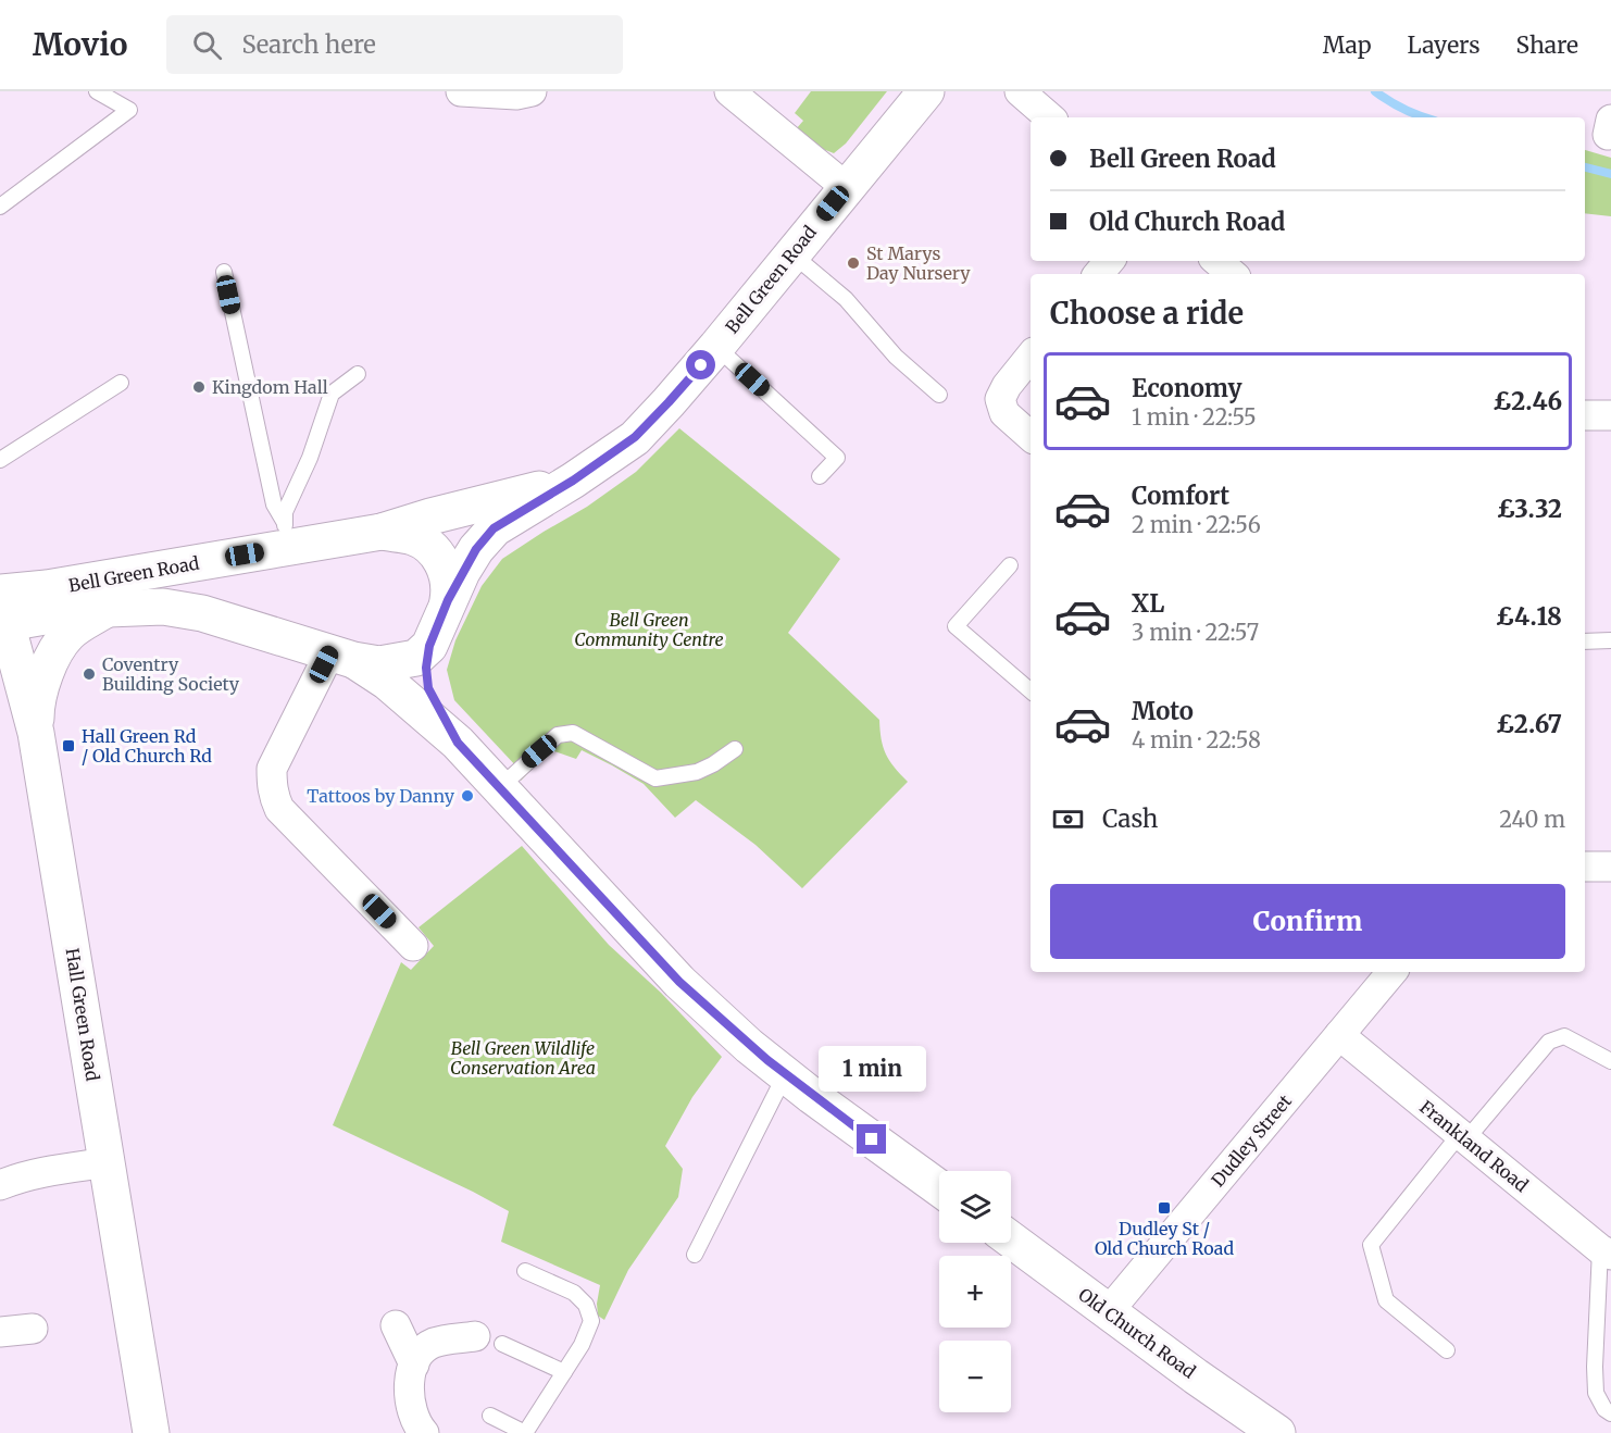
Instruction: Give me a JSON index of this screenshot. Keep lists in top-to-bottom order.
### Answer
{
  "streets": {
    "main road": ["Bell Green Road", "Hall Green Road", "Old Church Road"],
    "street": ["Dudley Street", "Frankland Road"]
  },
  "crossings": [
    ["Bell Green Road", "Hall Green Road"],
    ["Dudley Street", "Frankland Road"],
    ["Dudley Street", "Old Church Road"]
  ],
  "parks": ["Bell Green Community Centre", "Bell Green Wildlife Conservation Area"],
  "places": {
    "other": [
      "St Marys Day Nursery",
      "Kingdom Hall",
      "Coventry Building Society",
      "Tattoos by Danny"
    ],
    "transit": ["Hall Green Rd / Old Church Rd", "Dudley St / Old Church Road"]
  },
  "page": {
    "header": "Movio",
    "search": "Search here",
    "nav": ["Map", "Layers", "Share"],
    "banner": ["Bell Green Road", "Old Church Road"],
    "heading": "Choose a ride",
    "list": [
      {
        "name": "Economy",
        "note": "1 min · 22:55",
        "value": "£2.46"
      },
      {
        "name": "Comfort",
        "note": "2 min · 22:56",
        "value": "£3.32"
      },
      {
        "name": "XL",
        "note": "3 min · 22:57",
        "value": "£4.18"
      },
      {
        "name": "Moto",
        "note": "4 min · 22:58",
        "value": "£2.67"
      }
    ],
    "pay": ["Cash", "240 m"],
    "buttons": "Confirm",
    "bubble": "1 min",
    "map_buttons": ["+", "−"]
  }
}
